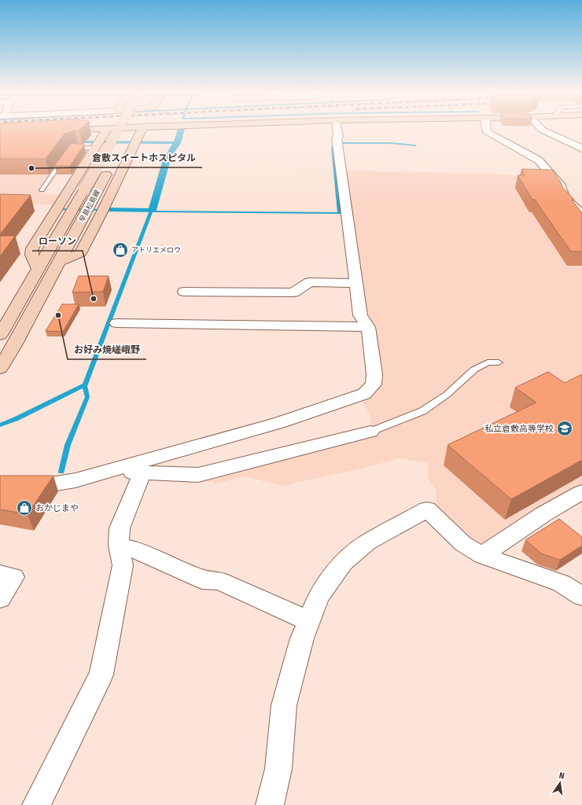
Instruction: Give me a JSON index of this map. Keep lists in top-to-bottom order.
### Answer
{
  "streets": {
    "main road": ["早島松島線"]
  },
  "places": {
    "other": ["倉敷スイートホスピタル", "ローソン", "お好み焼嵯峨野"],
    "shop": ["アトリエメロウ", "おかじまや"],
    "school or university": ["私立倉敷高等学校"]
  },
  "north": "top"
}
